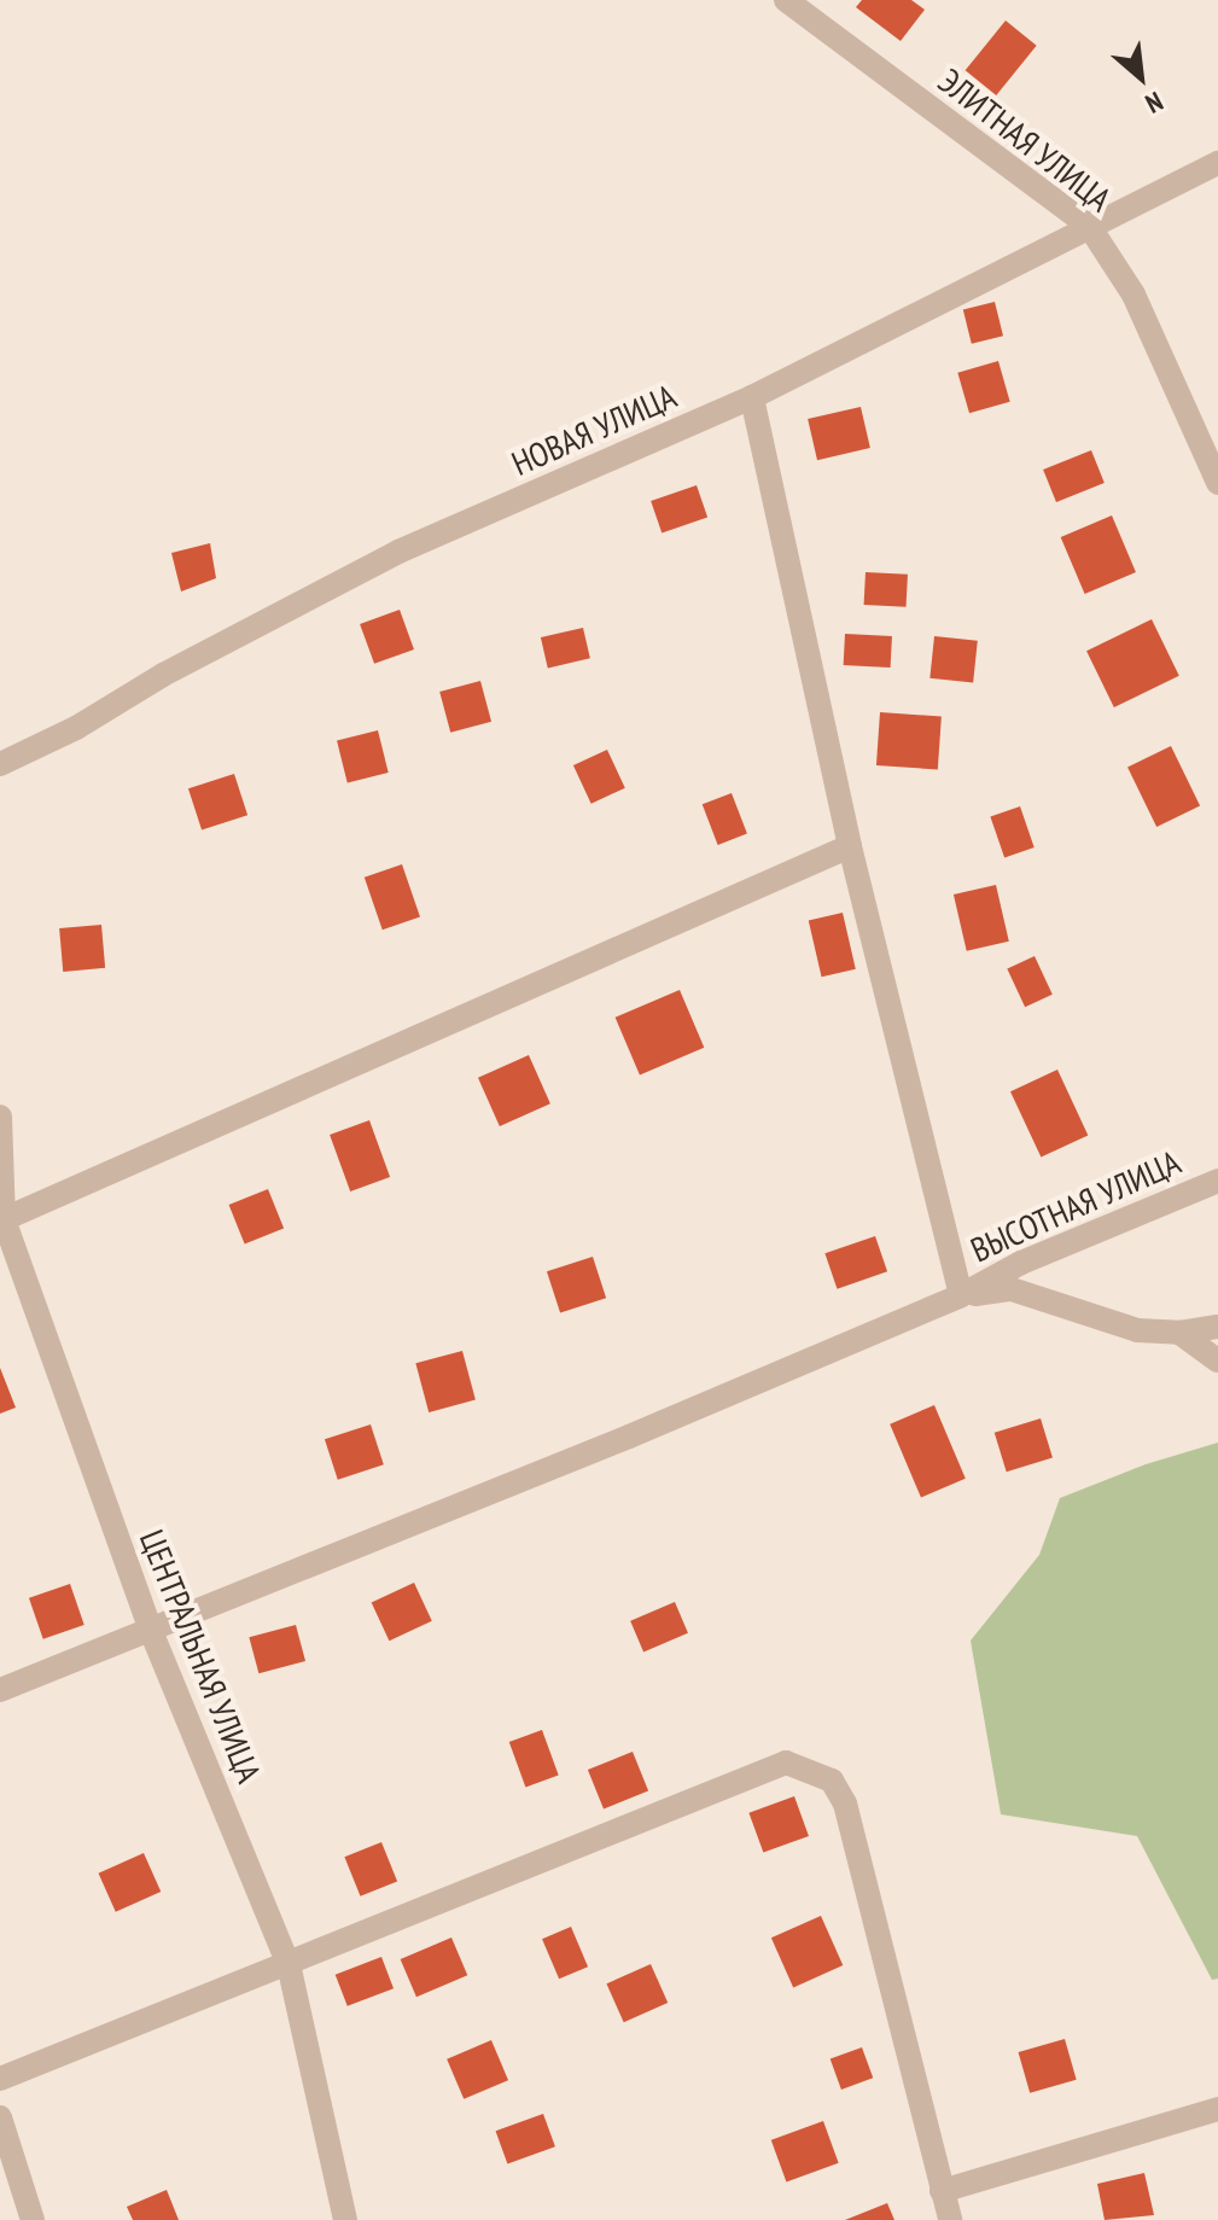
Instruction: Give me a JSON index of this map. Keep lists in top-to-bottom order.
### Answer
{
  "streets": {
    "street": [
      "ЭЛИТНАЯ УЛИЦА",
      "НОВАЯ УЛИЦА",
      "ВЫСОТНАЯ УЛИЦА",
      "ЦЕНТРАЛЬНАЯ УЛИЦА"
    ]
  },
  "crossings": [
    ["ЭЛИТНАЯ УЛИЦА", "НОВАЯ УЛИЦА"]
  ],
  "north": "bottom right"
}
